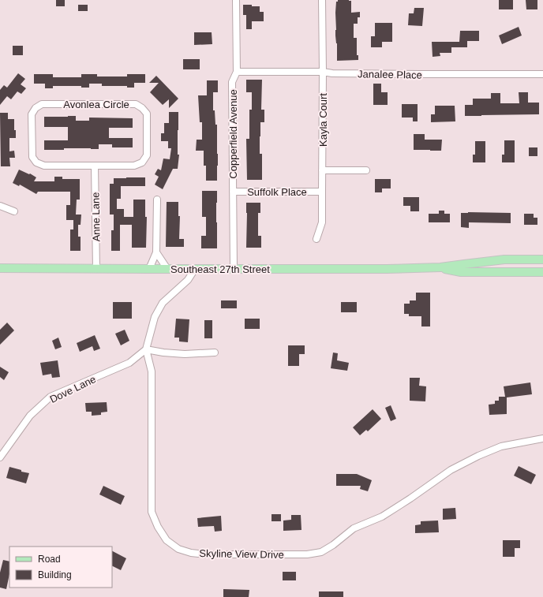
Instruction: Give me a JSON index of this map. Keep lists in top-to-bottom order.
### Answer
{
  "streets": {
    "main road": ["Southeast 27th Street"],
    "street": [
      "Janalee Place",
      "Avonlea Circle",
      "Kayla Court",
      "Copperfield Avenue",
      "Suffolk Place",
      "Anne Lane",
      "Dove Lane",
      "Skyline View Drive"
    ]
  },
  "crossings": [
    ["Janalee Place", "Kayla Court"],
    ["Janalee Place", "Copperfield Avenue"],
    ["Avonlea Circle", "Anne Lane"],
    ["Kayla Court", "Suffolk Place"],
    ["Copperfield Avenue", "Suffolk Place"],
    ["Copperfield Avenue", "Southeast 27th Street"],
    ["Anne Lane", "Southeast 27th Street"],
    ["Southeast 27th Street", "Skyline View Drive"],
    ["Dove Lane", "Skyline View Drive"]
  ],
  "legend": ["Road", "Building"]
}
